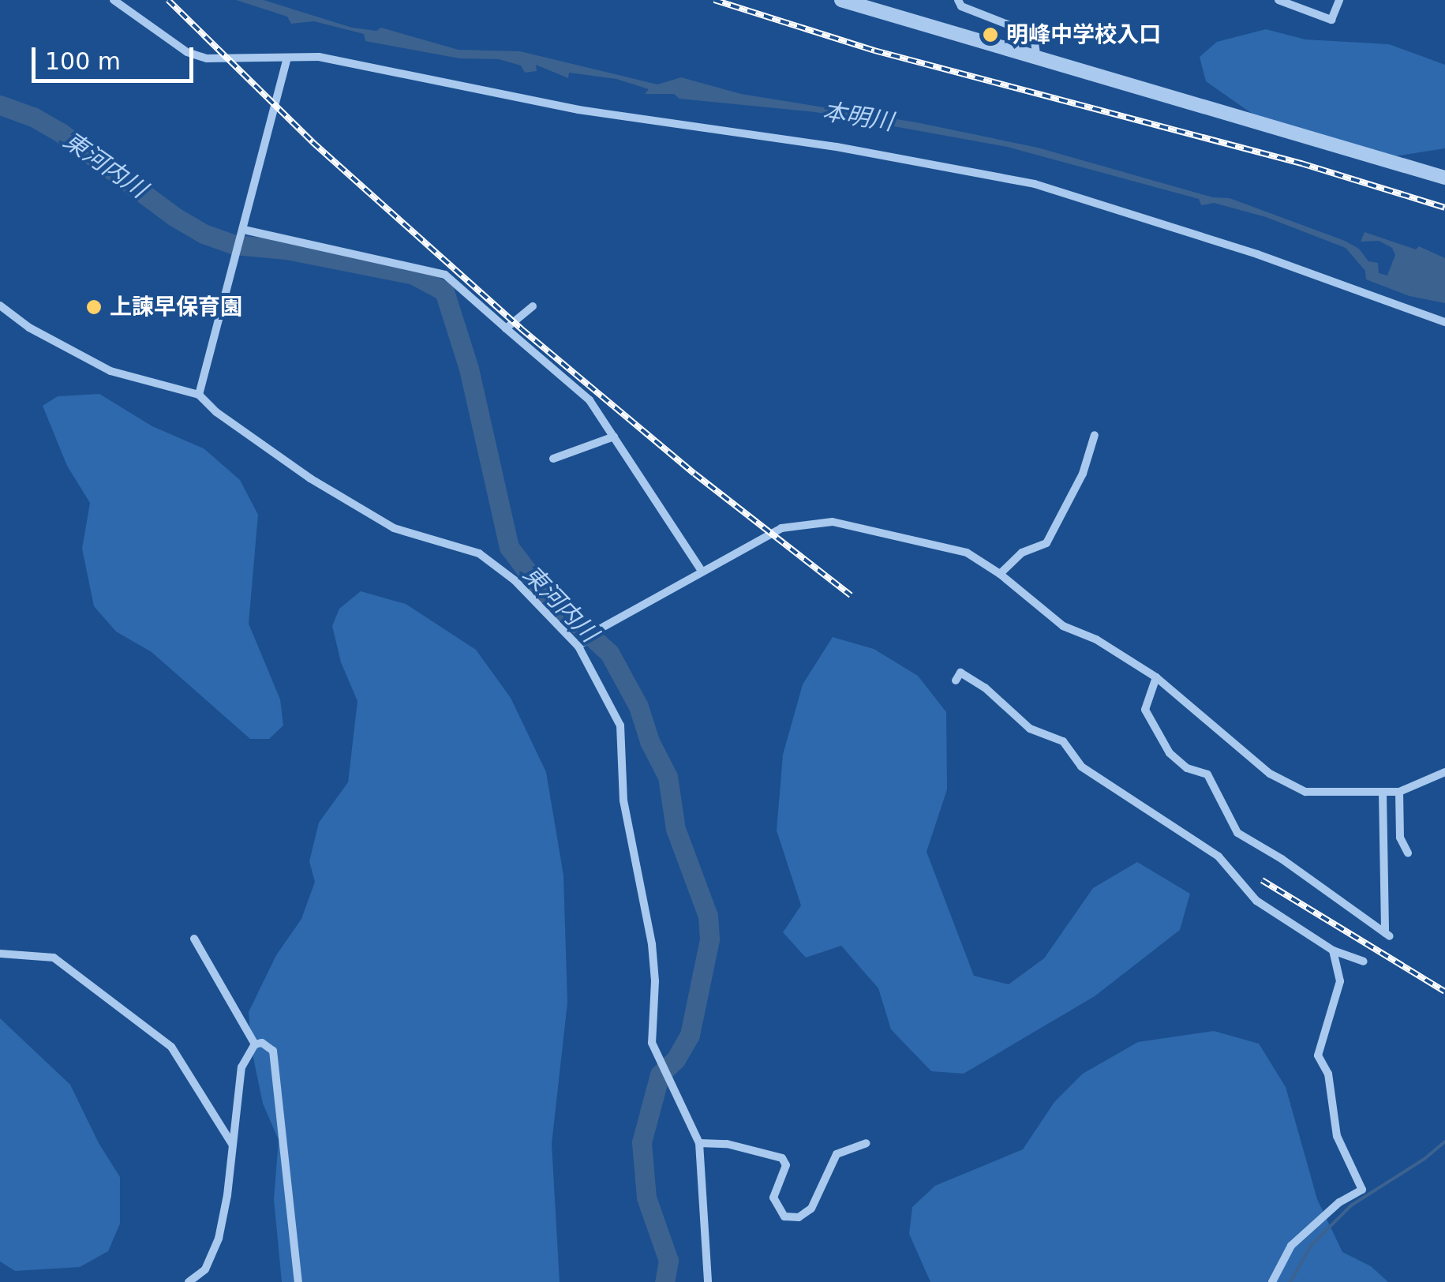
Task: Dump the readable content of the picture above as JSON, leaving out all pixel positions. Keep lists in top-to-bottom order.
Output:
{
  "water": ["本明川", "東河内川"],
  "places": ["明峰中学校入口", "上諫早保育園"],
  "scale_bar": "100 m"
}
